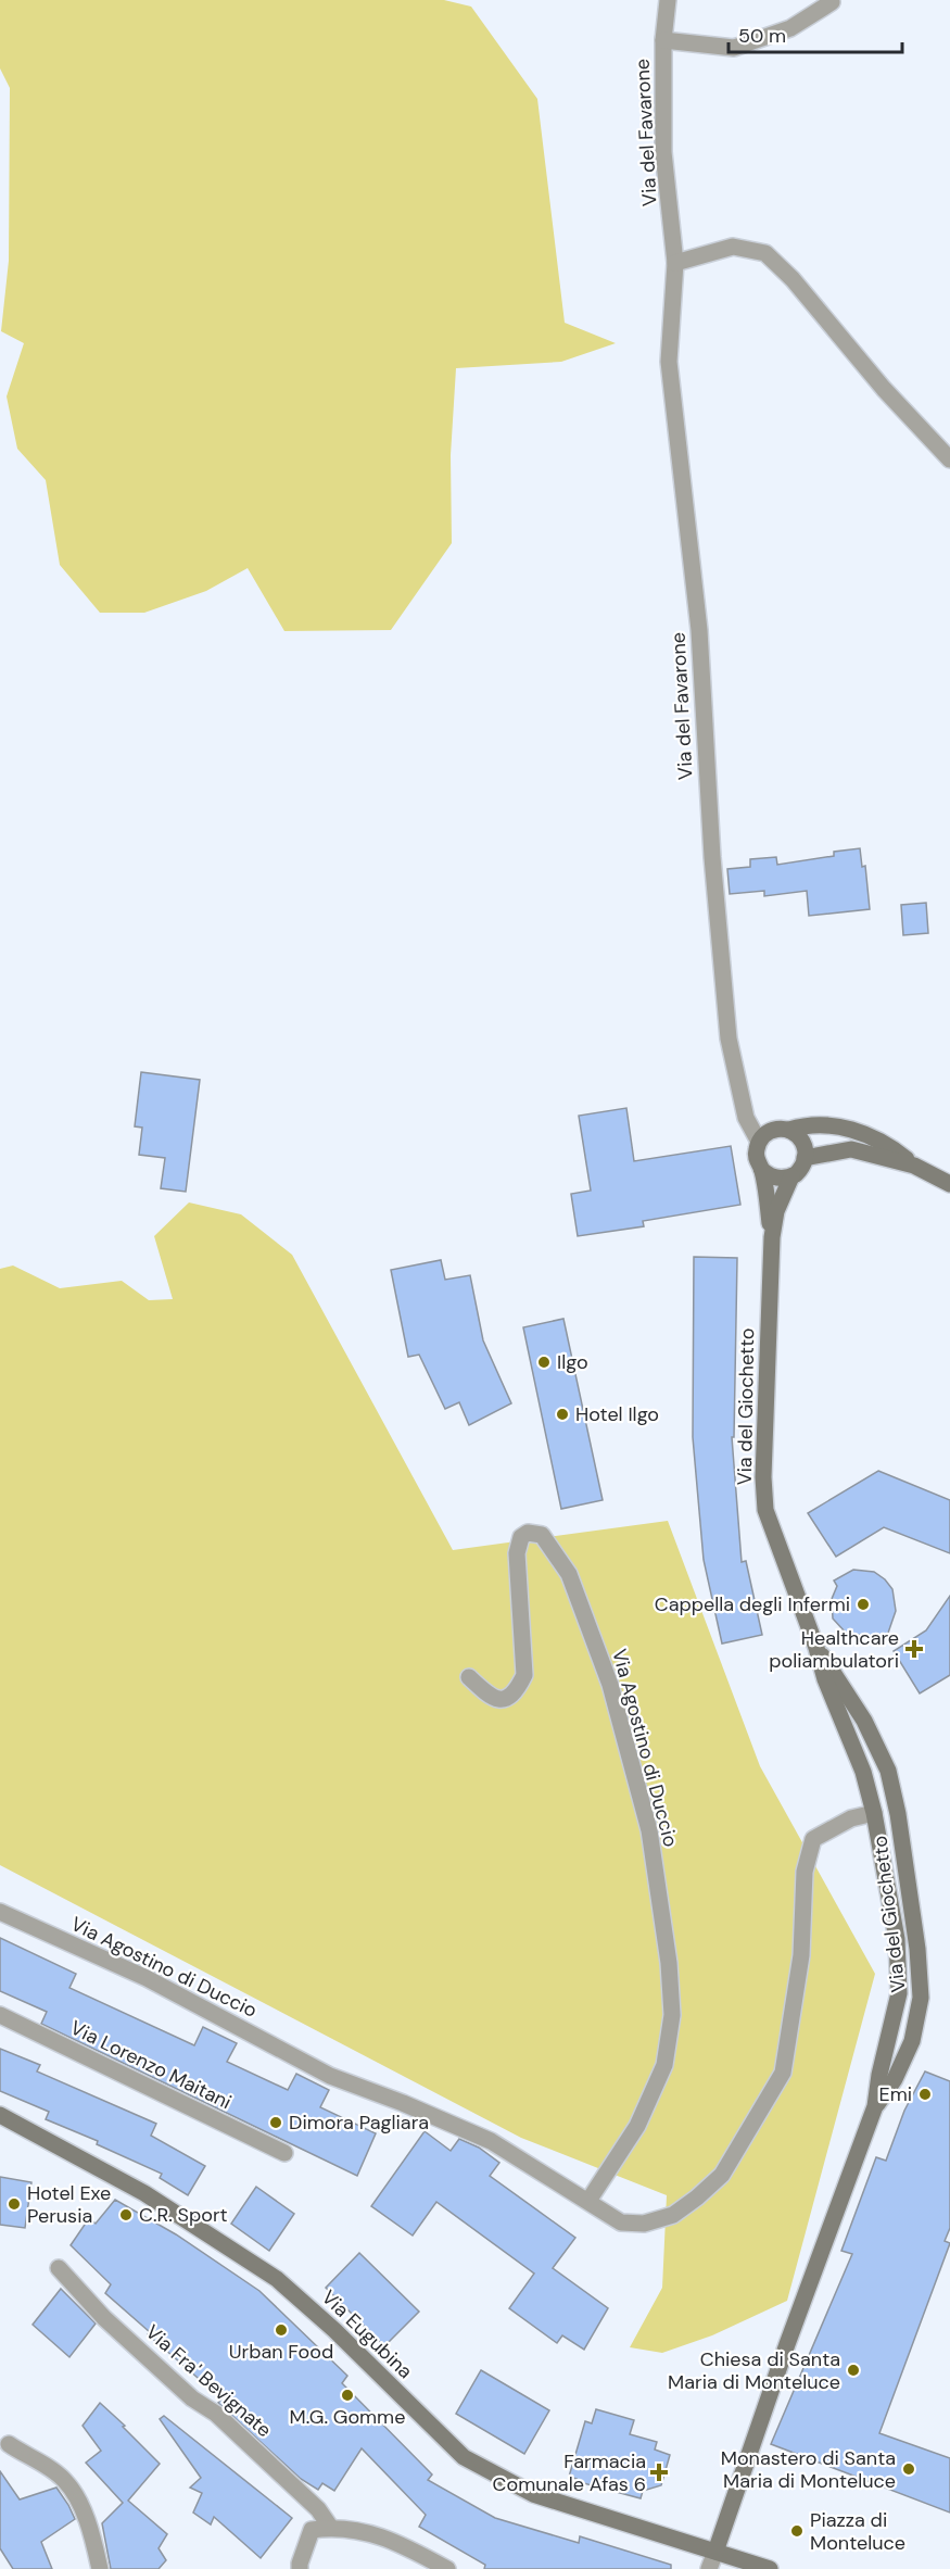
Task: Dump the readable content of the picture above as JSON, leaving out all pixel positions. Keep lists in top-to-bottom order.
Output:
{
  "streets": {
    "street": [
      "Via del Favarone",
      "Via del Giochetto",
      "Via Agostino di Duccio",
      "Via Lorenzo Maitani",
      "Via Eugubina",
      "Via Fra' Bevignate"
    ]
  },
  "crossings": [
    ["Via del Favarone", "Via del Giochetto"],
    ["Via del Giochetto", "Via Agostino di Duccio"],
    ["Via del Giochetto", "Via Eugubina"]
  ],
  "places": {
    "other": [
      "Ilgo",
      "Hotel Ilgo",
      "Cappella degli Infermi",
      "Emi",
      "Dimora Pagliara",
      "Hotel Exe Perusia",
      "C.R. Sport",
      "Urban Food",
      "Chiesa di Santa Maria di Monteluce",
      "M.G. Gomme",
      "Monastero di Santa Maria di Monteluce",
      "Piazza di Monteluce"
    ],
    "health": ["Healthcare poliambulatori", "Farmacia Comunale Afas 6"]
  },
  "scale_bar": "50 m"
}
